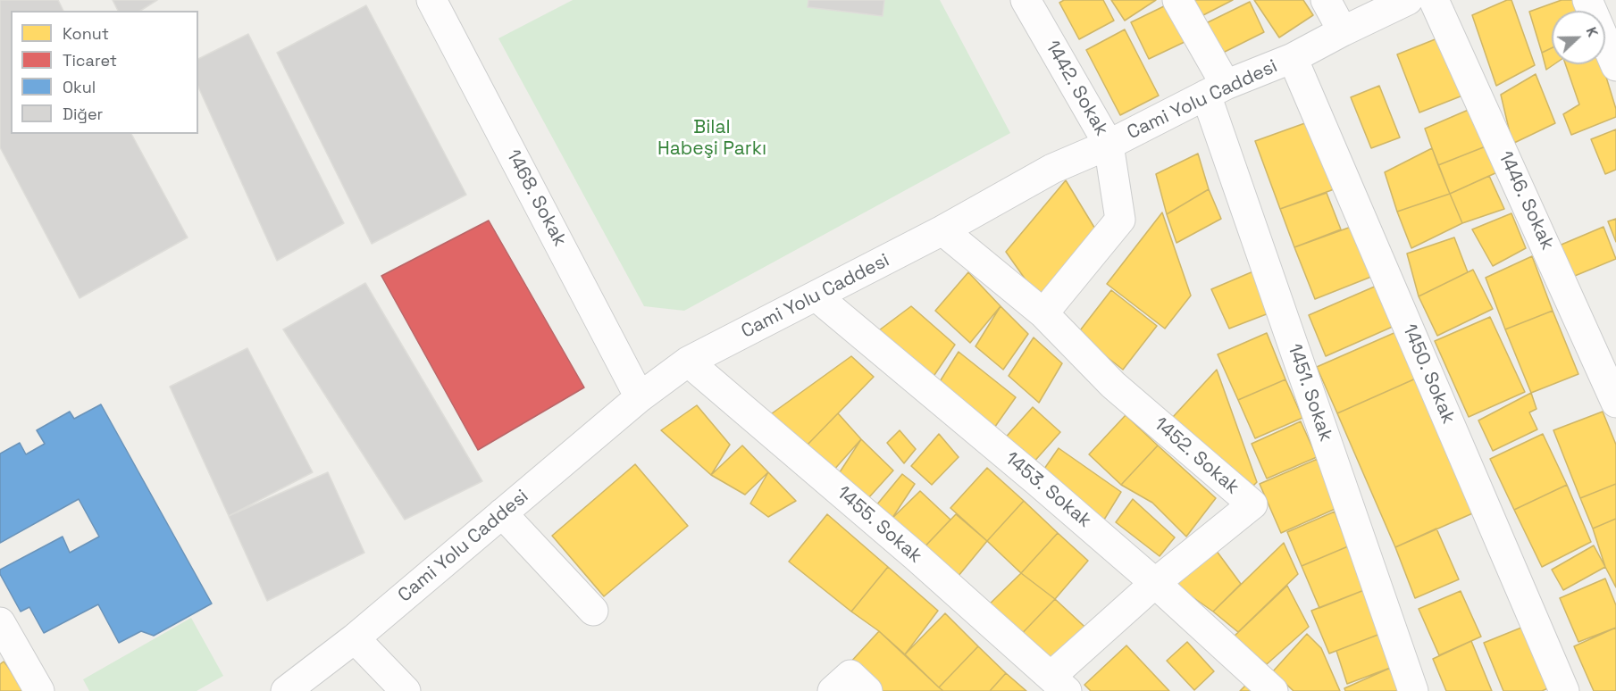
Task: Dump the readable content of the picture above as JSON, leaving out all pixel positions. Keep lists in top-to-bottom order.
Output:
{
  "streets": {
    "street": [
      "1442. Sokak",
      "Cami Yolu Caddesi",
      "1468. Sokak",
      "1446. Sokak",
      "1450. Sokak",
      "1451. Sokak",
      "1452. Sokak",
      "1453. Sokak",
      "1455. Sokak"
    ]
  },
  "crossings": [
    ["1442. Sokak", "Cami Yolu Caddesi"],
    ["1442. Sokak", "1452. Sokak"],
    ["Cami Yolu Caddesi", "1468. Sokak"],
    ["Cami Yolu Caddesi", "1450. Sokak"],
    ["Cami Yolu Caddesi", "1451. Sokak"],
    ["Cami Yolu Caddesi", "1452. Sokak"],
    ["Cami Yolu Caddesi", "1453. Sokak"],
    ["Cami Yolu Caddesi", "1455. Sokak"],
    ["1452. Sokak", "1453. Sokak"],
    ["1452. Sokak", "1455. Sokak"]
  ],
  "parks": ["Bilal Habeşi Parkı"],
  "legend": [
    "Konut",
    "Ticaret",
    "Okul",
    "Diğer"
  ],
  "north": "right"
}
